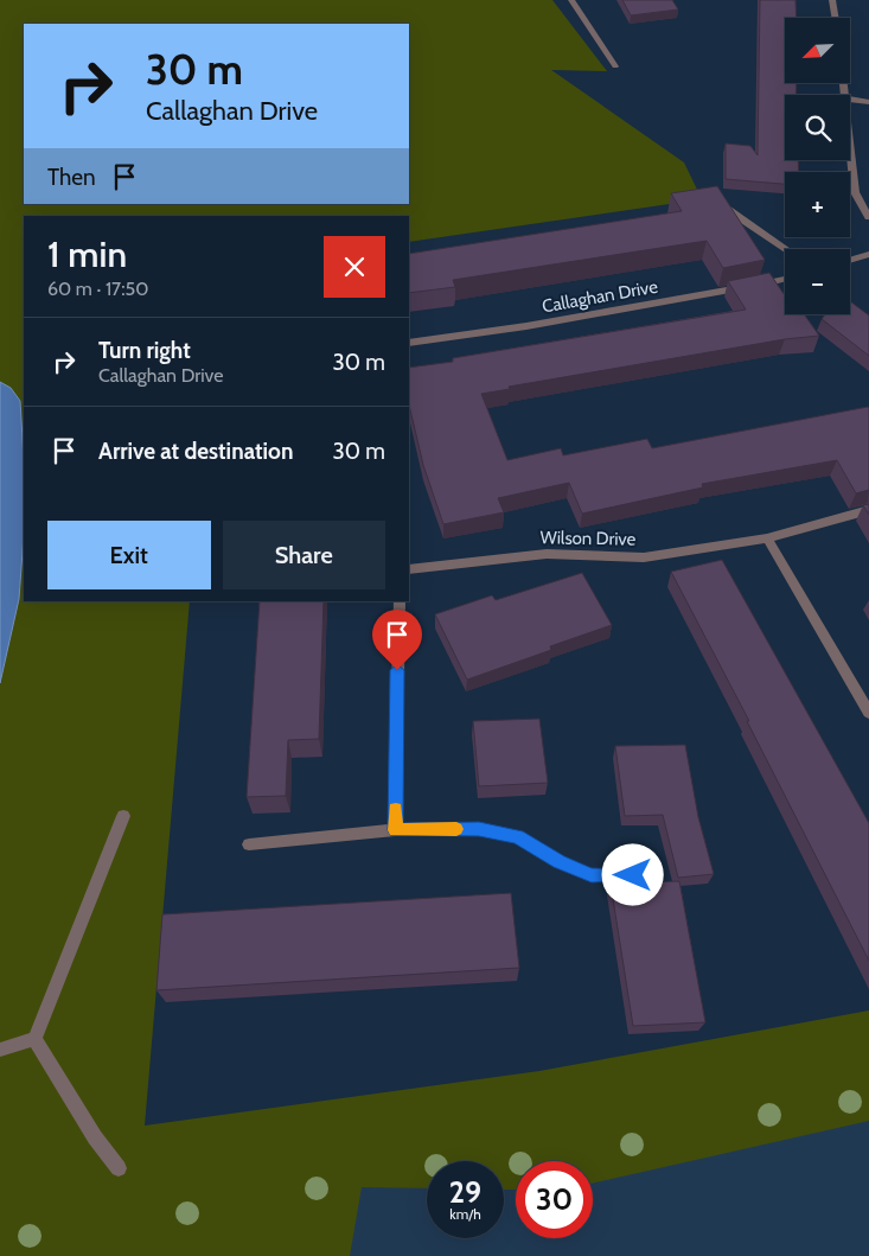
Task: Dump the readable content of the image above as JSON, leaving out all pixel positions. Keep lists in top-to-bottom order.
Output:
{
  "streets": {
    "street": ["Callaghan Drive", "Wilson Drive"]
  },
  "north": "bottom left",
  "page": {
    "map_buttons": ["+", "−"],
    "turn": ["30 m", "Callaghan Drive"],
    "then": "Then",
    "heading": ["1 min", "60 m · 17:50"],
    "list": [
      {
        "name": "Turn right",
        "note": "Callaghan Drive",
        "value": "30 m"
      },
      {
        "name": "Arrive at destination",
        "value": "30 m"
      }
    ],
    "buttons": ["Exit", "Share"],
    "speed": "29 km/h",
    "limit": "30"
  }
}
